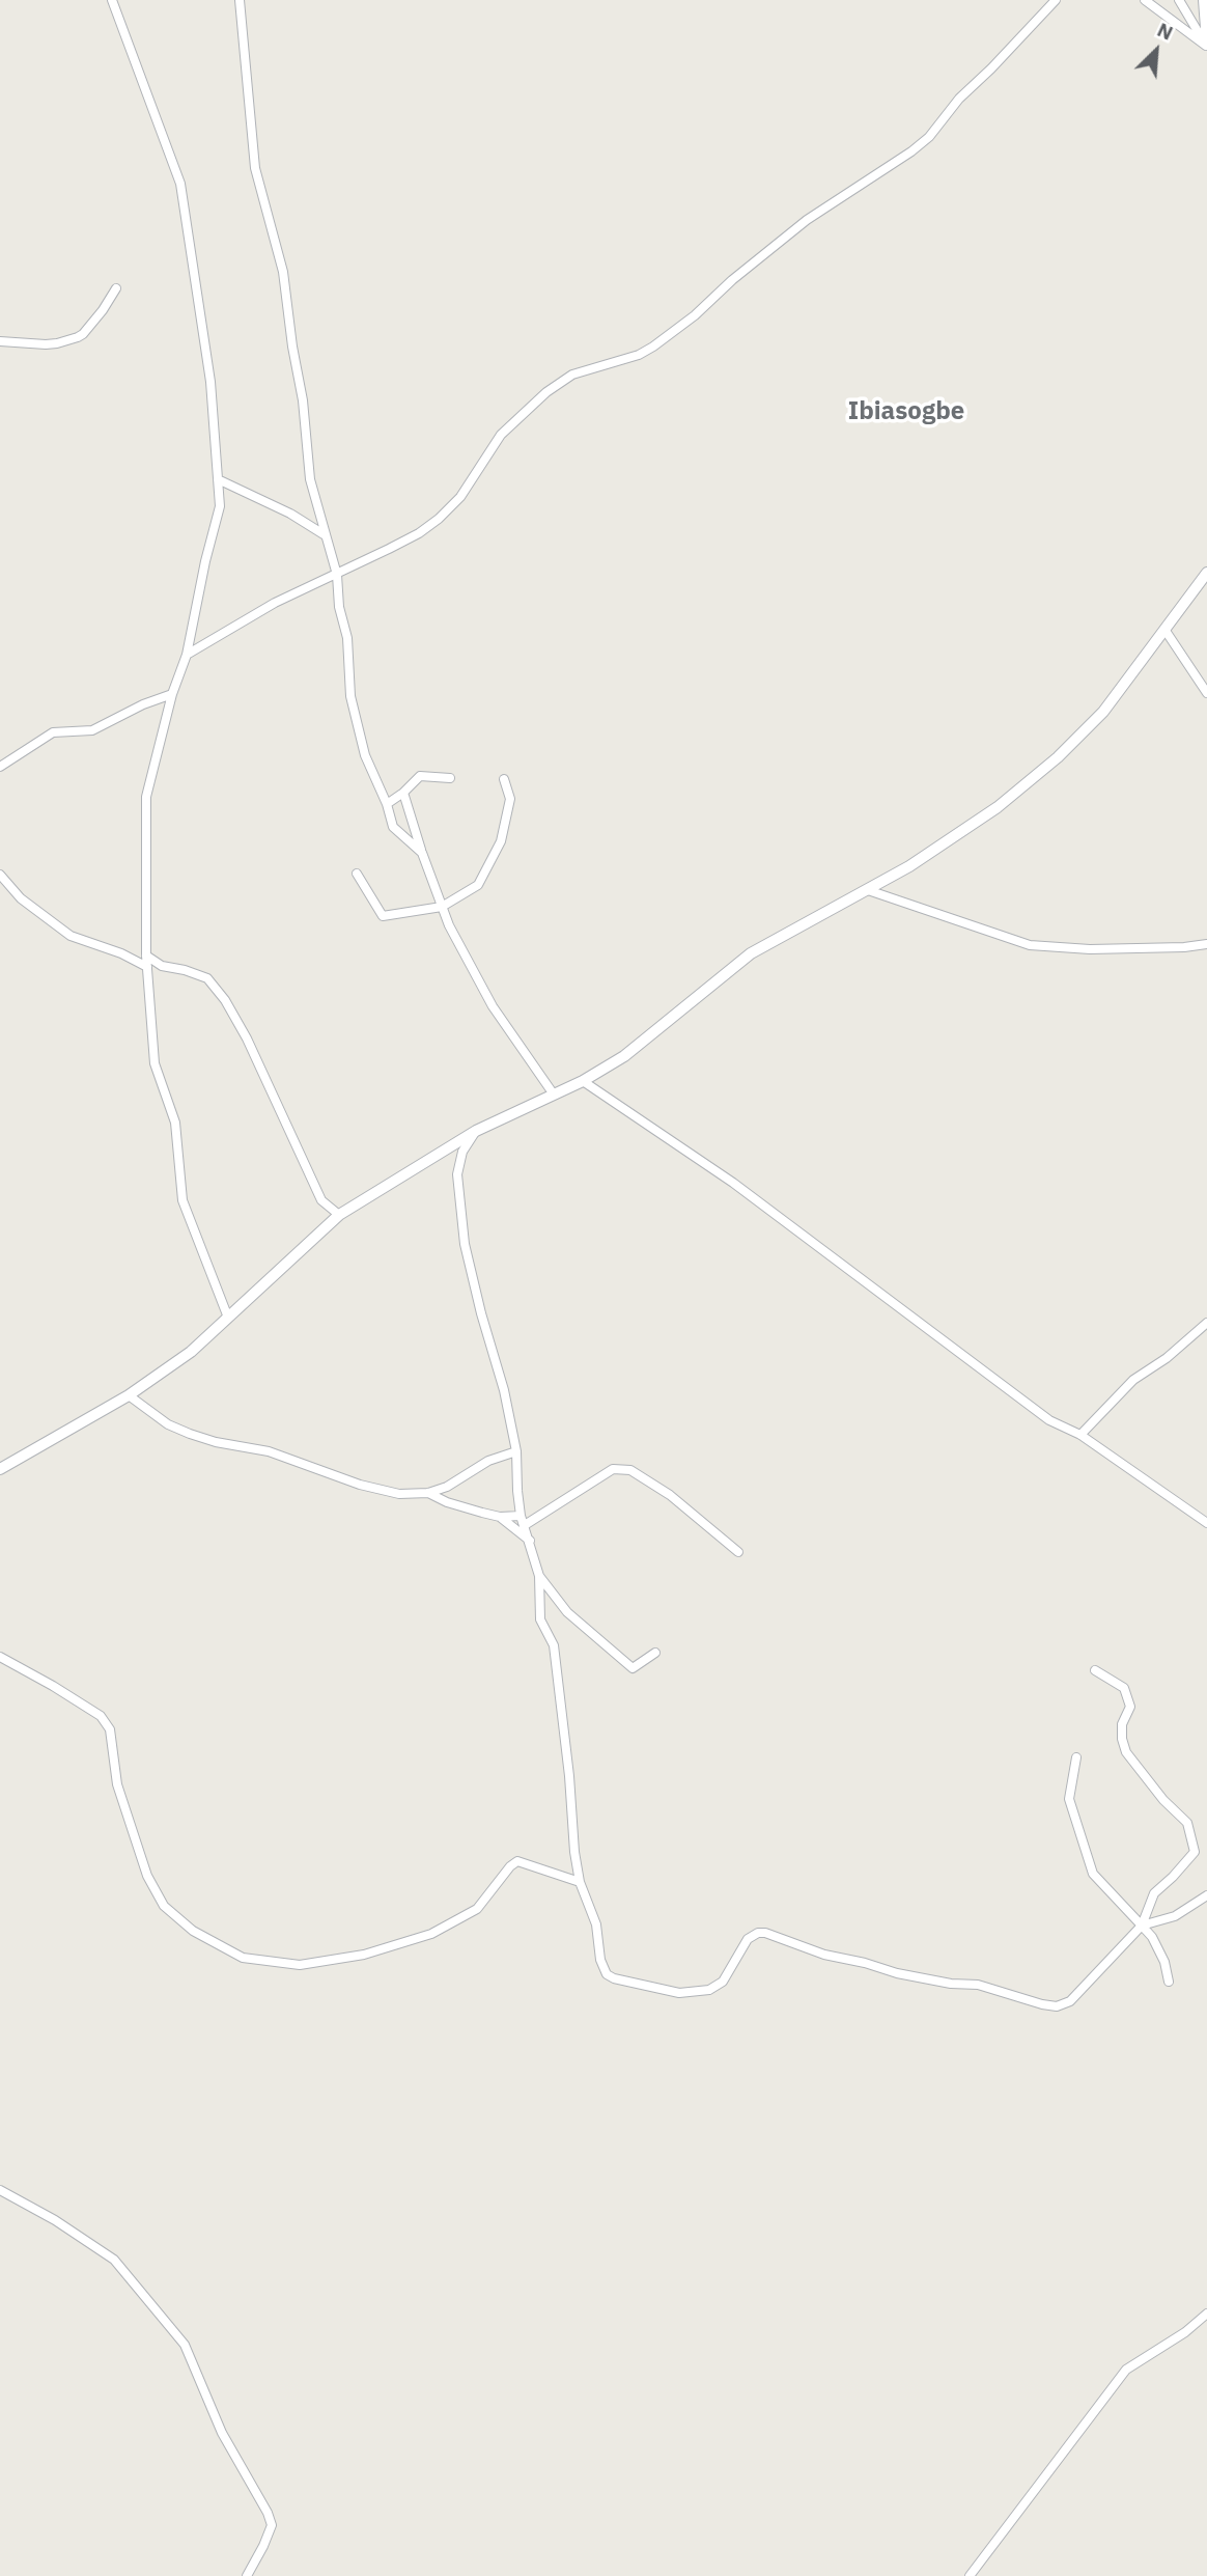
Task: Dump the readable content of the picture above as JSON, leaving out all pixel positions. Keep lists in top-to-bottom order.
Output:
{
  "districts": ["Ibiasogbe"],
  "north": "top right"
}
